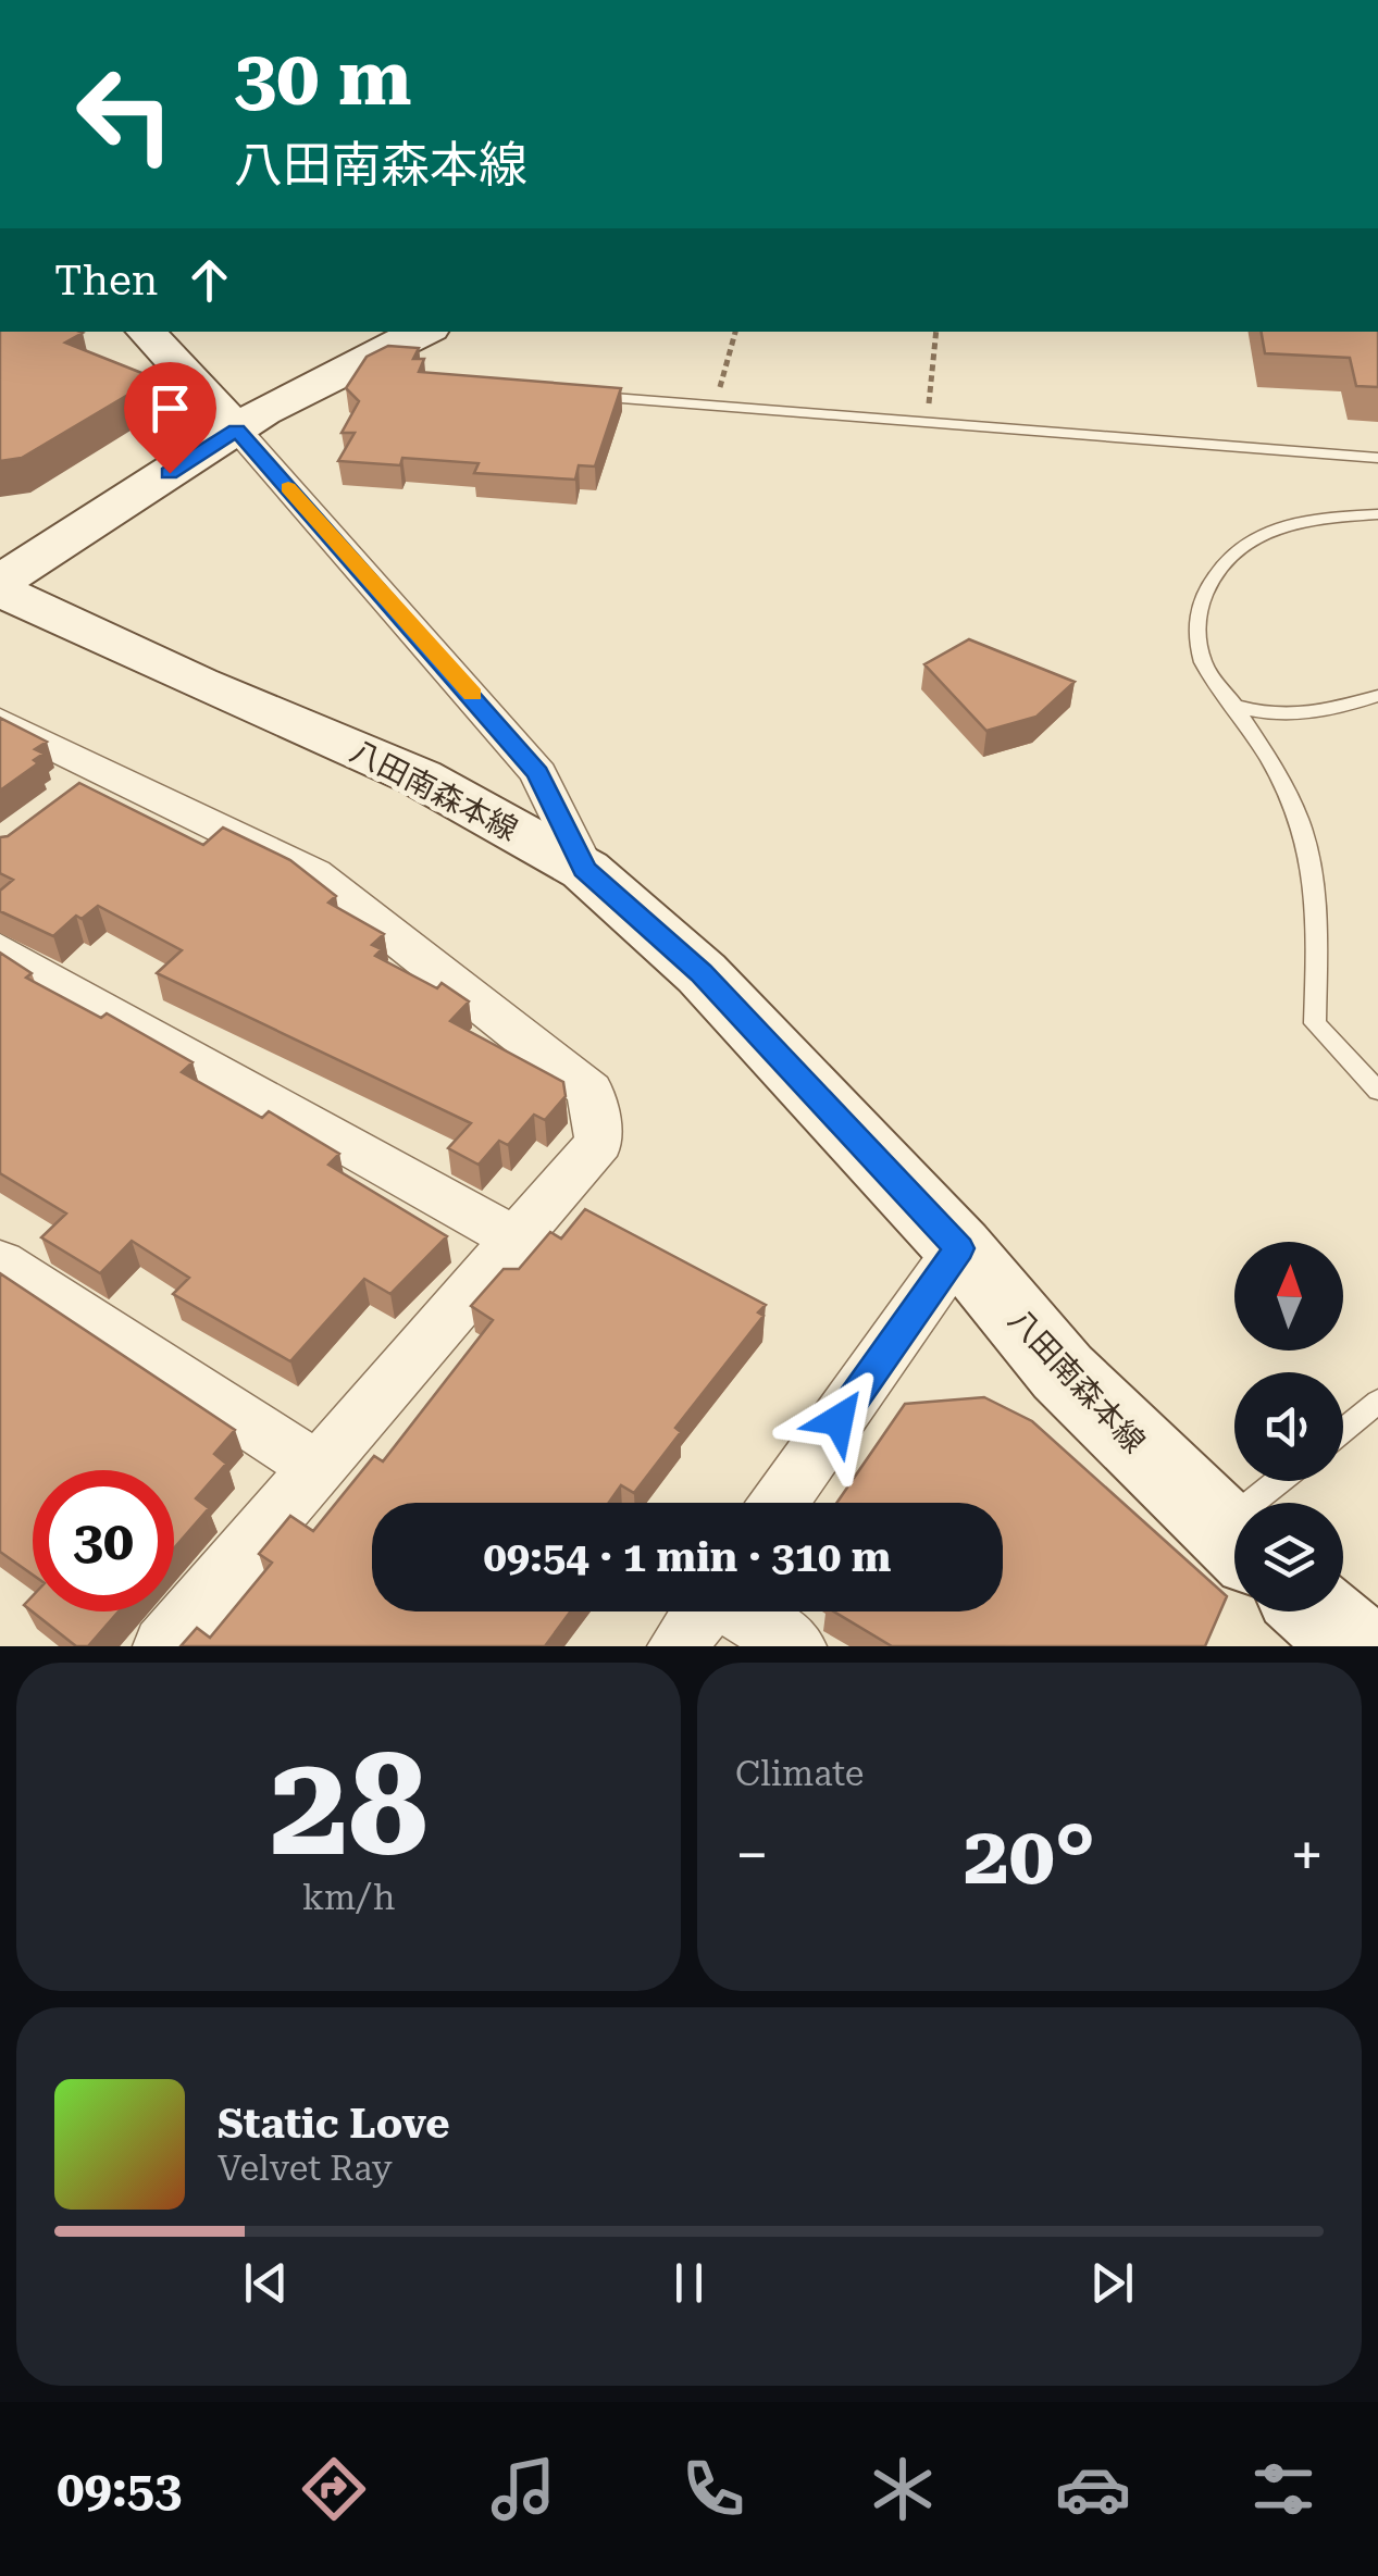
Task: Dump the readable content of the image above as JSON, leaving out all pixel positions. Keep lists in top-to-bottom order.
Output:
{
  "streets": {
    "main road": ["八田南森本線"]
  },
  "north": "top",
  "page": {
    "turn": ["30 m", "八田南森本線"],
    "then": "Then",
    "limit": "30",
    "trip": "09:54 · 1 min · 310 m",
    "tile": [
      ["28", "km/h"],
      "Climate"
    ],
    "heat": ["−", "20°", "+"],
    "song": ["Static Love", "Velvet Ray"],
    "tabs": "09:53"
  }
}
